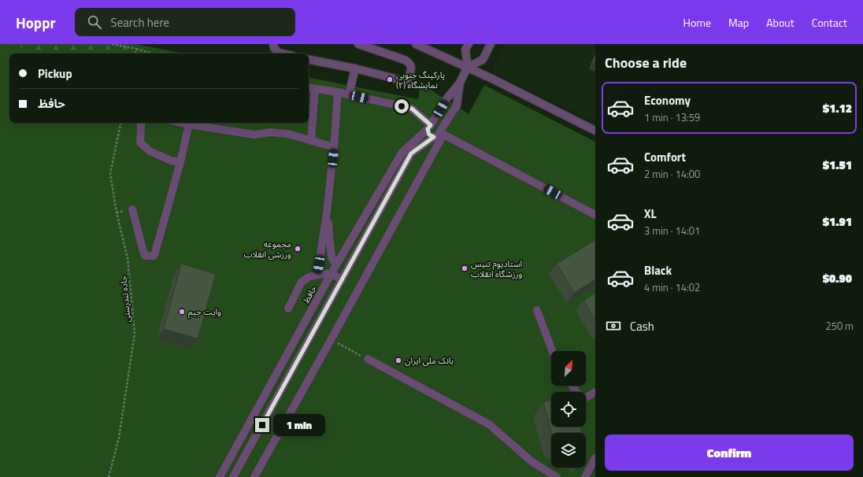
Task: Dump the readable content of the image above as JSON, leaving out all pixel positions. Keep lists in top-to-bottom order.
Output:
{
  "streets": {
    "street": ["حافظ"],
    "path": ["جاده تندرستی"]
  },
  "places": [
    "پارکینگ جنوبی نمایشگاه (۲)",
    "مجموعه ورزشی انقلاب",
    "استادیوم تنیس ورزشگاه انقلاب",
    "وایت جیم",
    "بانک ملی ایران"
  ],
  "north": "top right",
  "page": {
    "header": "Hoppr",
    "search": "Search here",
    "nav": [
      "Home",
      "Map",
      "About",
      "Contact"
    ],
    "heading": "Choose a ride",
    "banner": ["Pickup", "حافظ"],
    "list": [
      {
        "name": "Economy",
        "note": "1 min · 13:59",
        "value": "$1.12"
      },
      {
        "name": "Comfort",
        "note": "2 min · 14:00",
        "value": "$1.51"
      },
      {
        "name": "XL",
        "note": "3 min · 14:01",
        "value": "$1.91"
      },
      {
        "name": "Black",
        "note": "4 min · 14:02",
        "value": "$0.90"
      }
    ],
    "pay": ["Cash", "250 m"],
    "bubble": "1 min",
    "buttons": "Confirm"
  }
}
